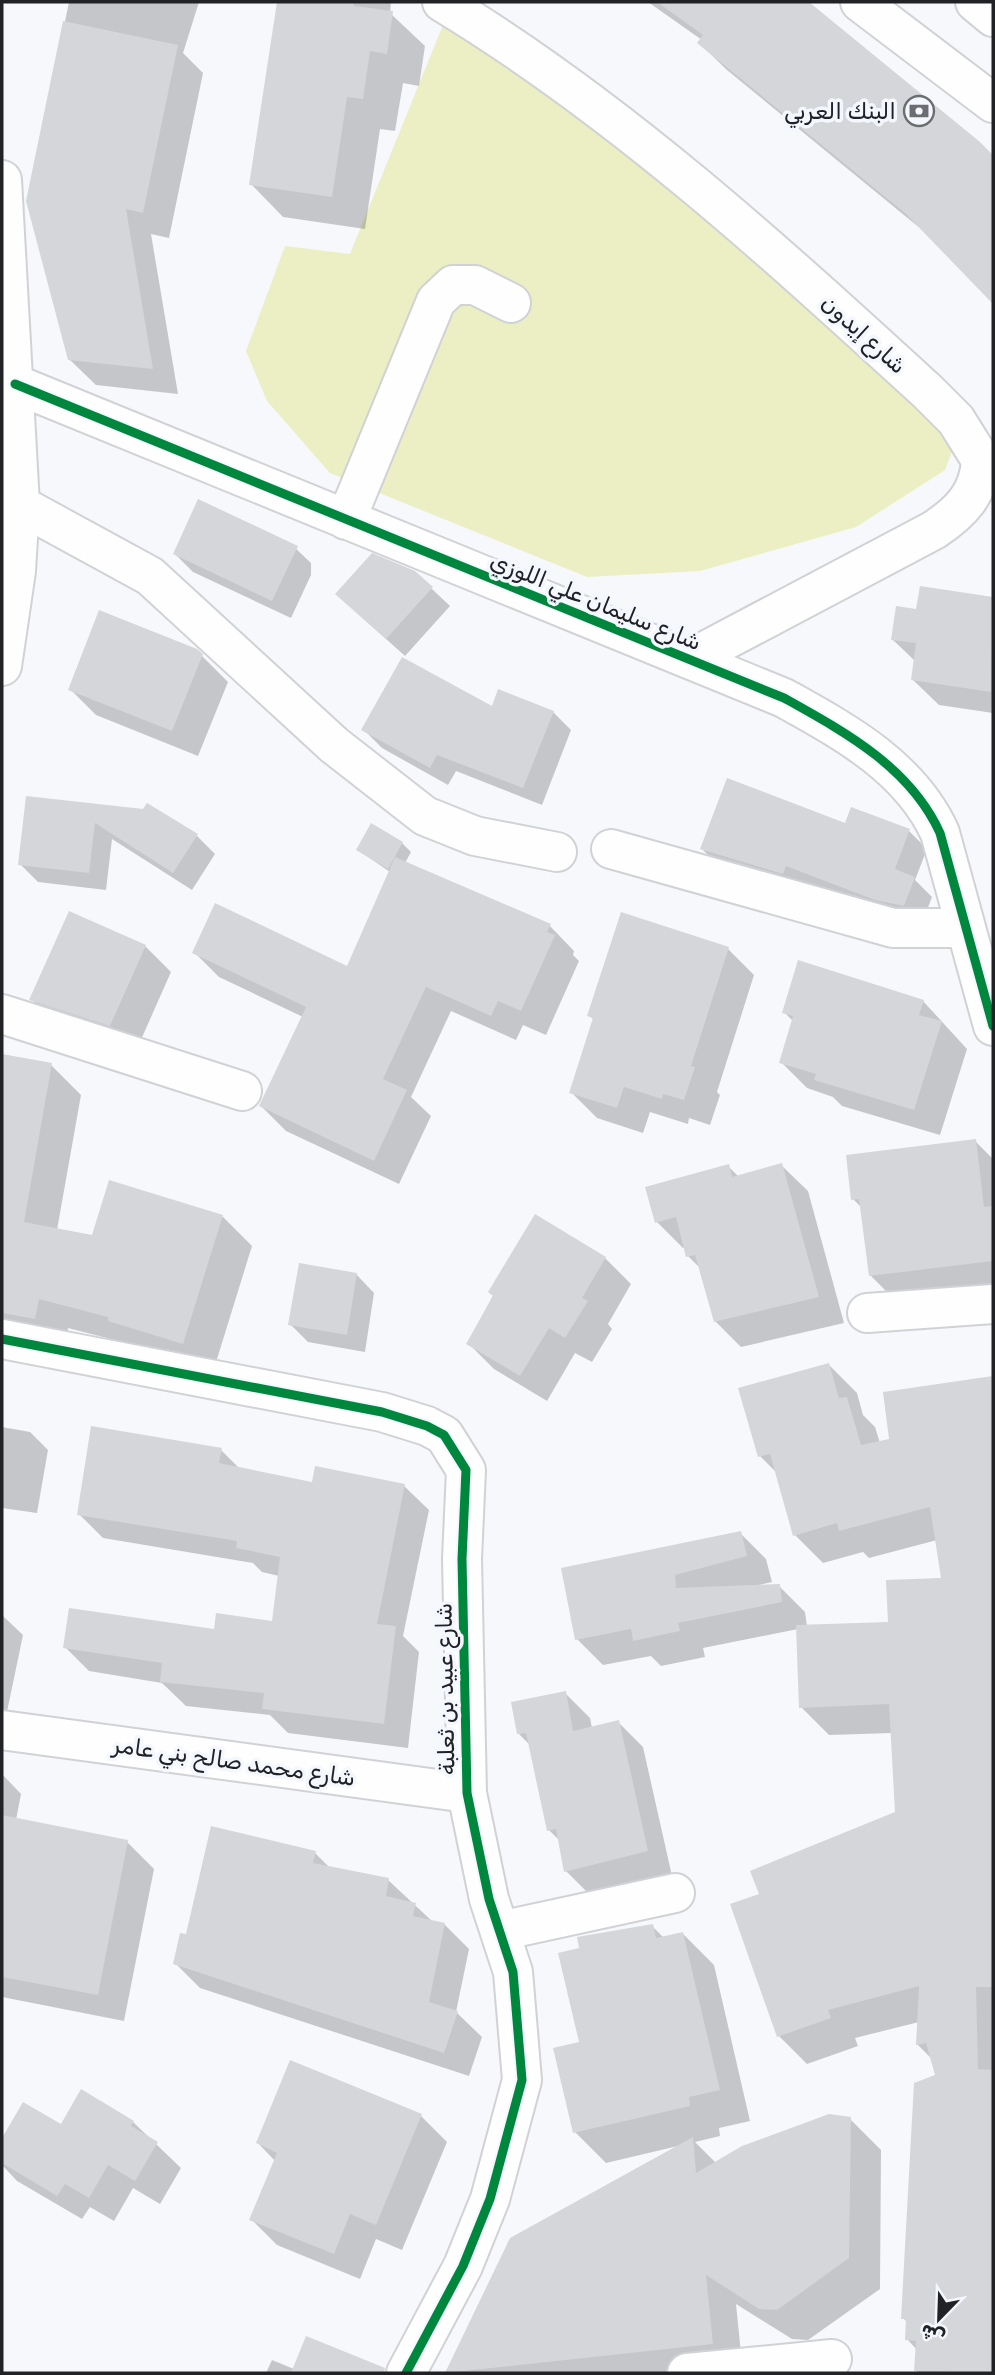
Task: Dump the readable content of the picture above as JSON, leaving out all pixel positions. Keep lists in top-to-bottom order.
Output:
{
  "streets": {
    "street": [
      "شارع إيدون",
      "شارع سليمان علي اللوزي",
      "شارع عبيد بن ثعلبة",
      "شارع محمد صالح بني عامر"
    ]
  },
  "crossings": [
    ["شارع إيدون", "شارع سليمان علي اللوزي"],
    ["شارع عبيد بن ثعلبة", "شارع محمد صالح بني عامر"]
  ],
  "places": {
    "bank": ["البنك العربي"]
  },
  "north": "bottom left"
}
